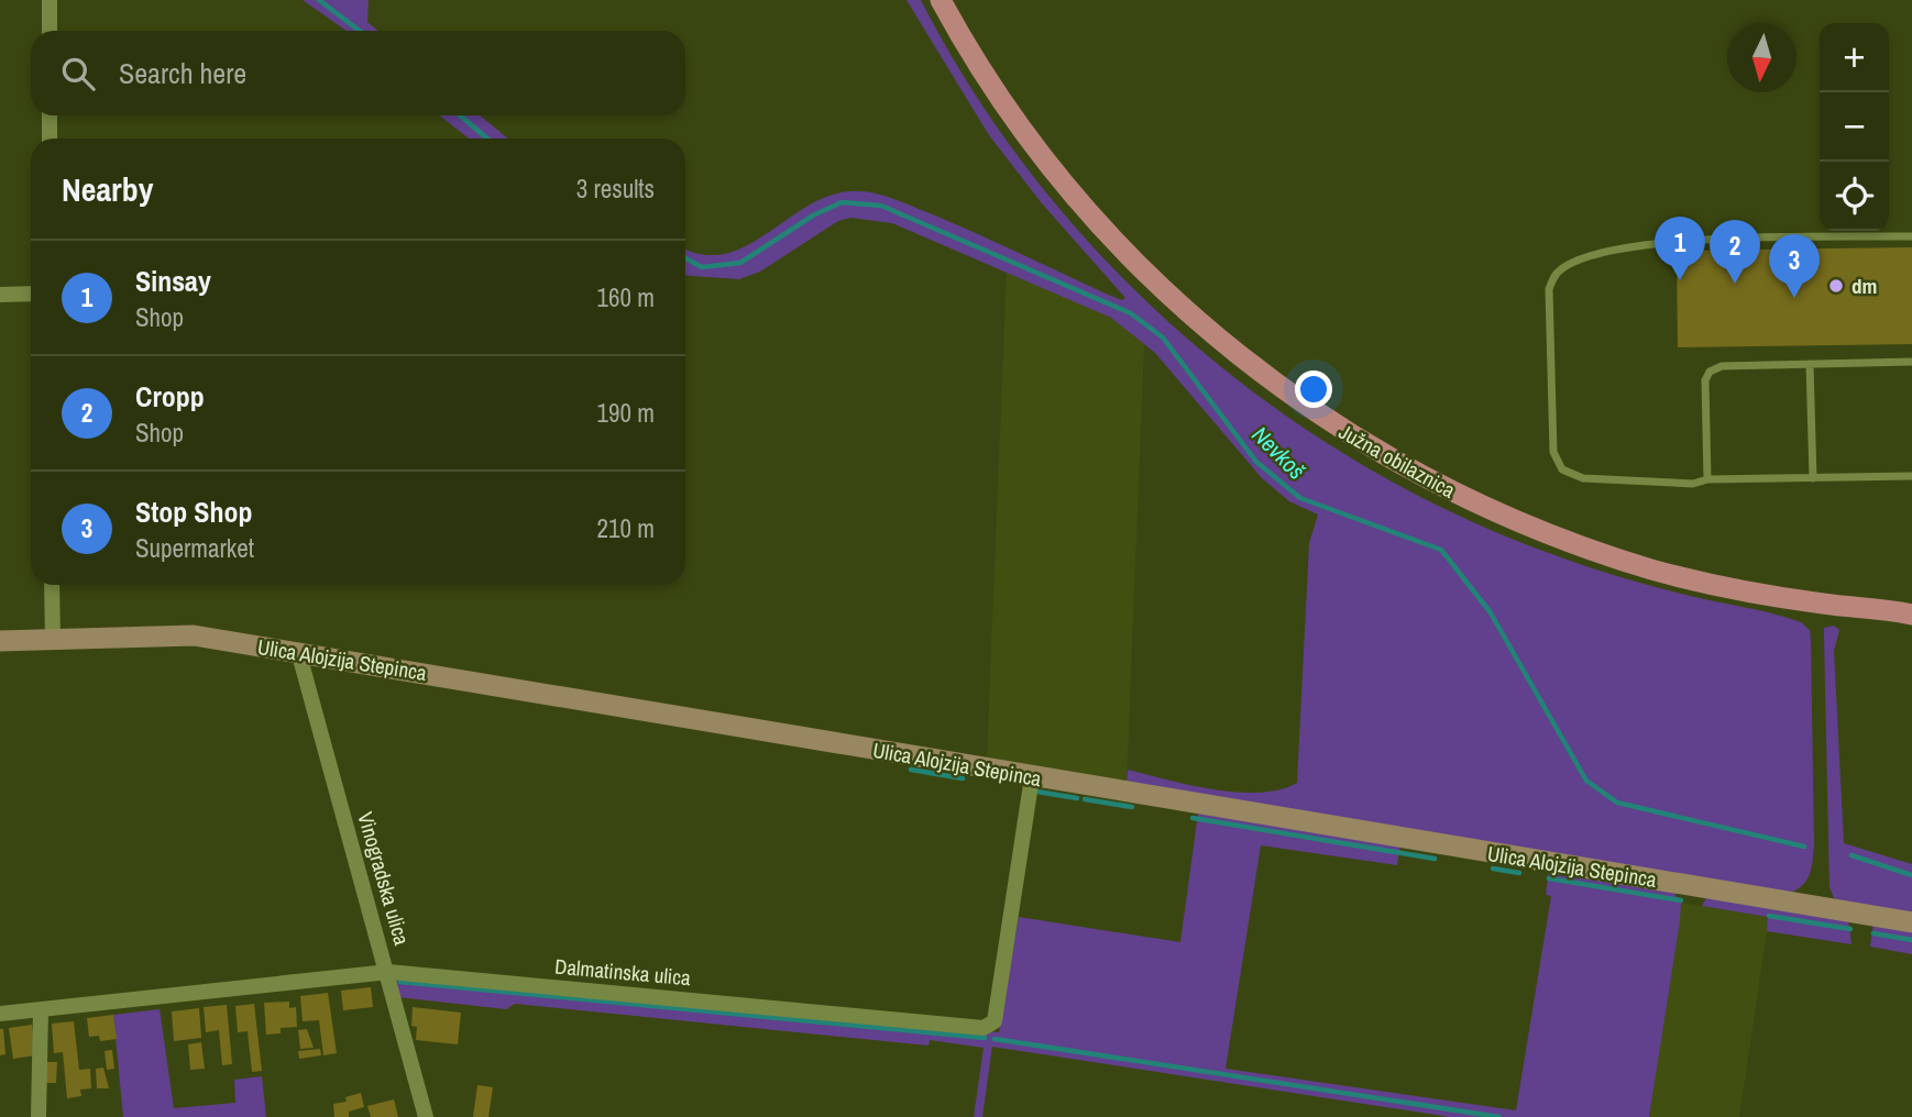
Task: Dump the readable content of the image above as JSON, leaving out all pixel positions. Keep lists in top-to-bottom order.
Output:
{
  "streets": {
    "main road": ["Južna obilaznica", "Ulica Alojzija Stepinca"],
    "street": ["Vinogradska ulica", "Dalmatinska ulica"]
  },
  "crossings": [
    ["Ulica Alojzija Stepinca", "Vinogradska ulica"],
    ["Ulica Alojzija Stepinca", "Dalmatinska ulica"],
    ["Vinogradska ulica", "Dalmatinska ulica"]
  ],
  "water": ["Nevkoš"],
  "places": ["dm"],
  "north": "bottom",
  "page": {
    "map_buttons": ["+", "−"],
    "search": "Search here",
    "heading": ["Nearby", "3 results"],
    "pins": ["1", "2", "3"],
    "list": [
      {
        "mark": "1",
        "name": "Sinsay",
        "note": "Shop",
        "value": "160 m"
      },
      {
        "mark": "2",
        "name": "Cropp",
        "note": "Shop",
        "value": "190 m"
      },
      {
        "mark": "3",
        "name": "Stop Shop",
        "note": "Supermarket",
        "value": "210 m"
      }
    ]
  }
}
